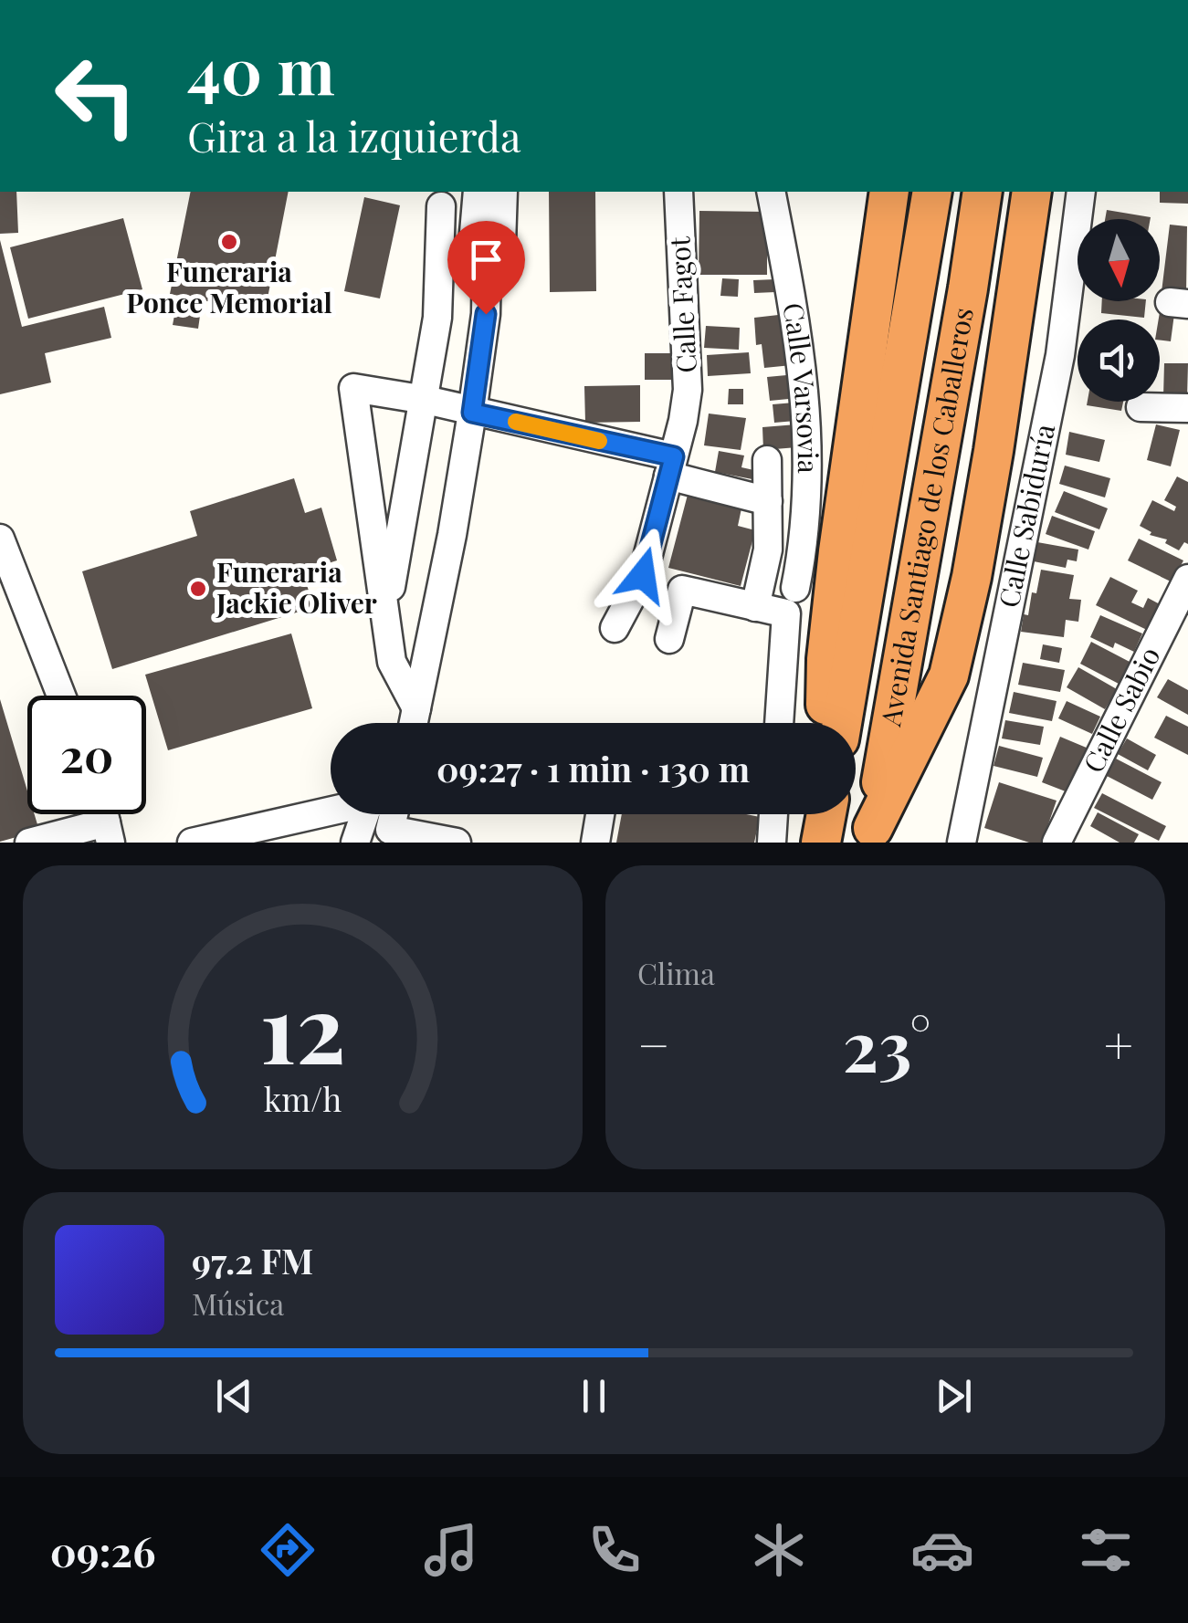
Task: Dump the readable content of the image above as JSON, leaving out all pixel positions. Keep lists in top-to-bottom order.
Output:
{
  "streets": {
    "highway": ["Avenida Santiago de los Caballeros"],
    "street": [
      "Calle Fagot",
      "Calle Varsovia",
      "Calle Sabiduría",
      "Calle Sabio"
    ]
  },
  "places": ["Funeraria Ponce Memorial", "Funeraria Jackie Oliver"],
  "north": "bottom",
  "page": {
    "turn": ["40 m", "Gira a la izquierda"],
    "limit": "20",
    "trip": "09:27 · 1 min · 130 m",
    "tile": "Clima",
    "heat": ["−", "23°", "+"],
    "song": ["97.2 FM", "Música"],
    "tabs": "09:26",
    "gauge": ["12", "km/h"]
  }
}
